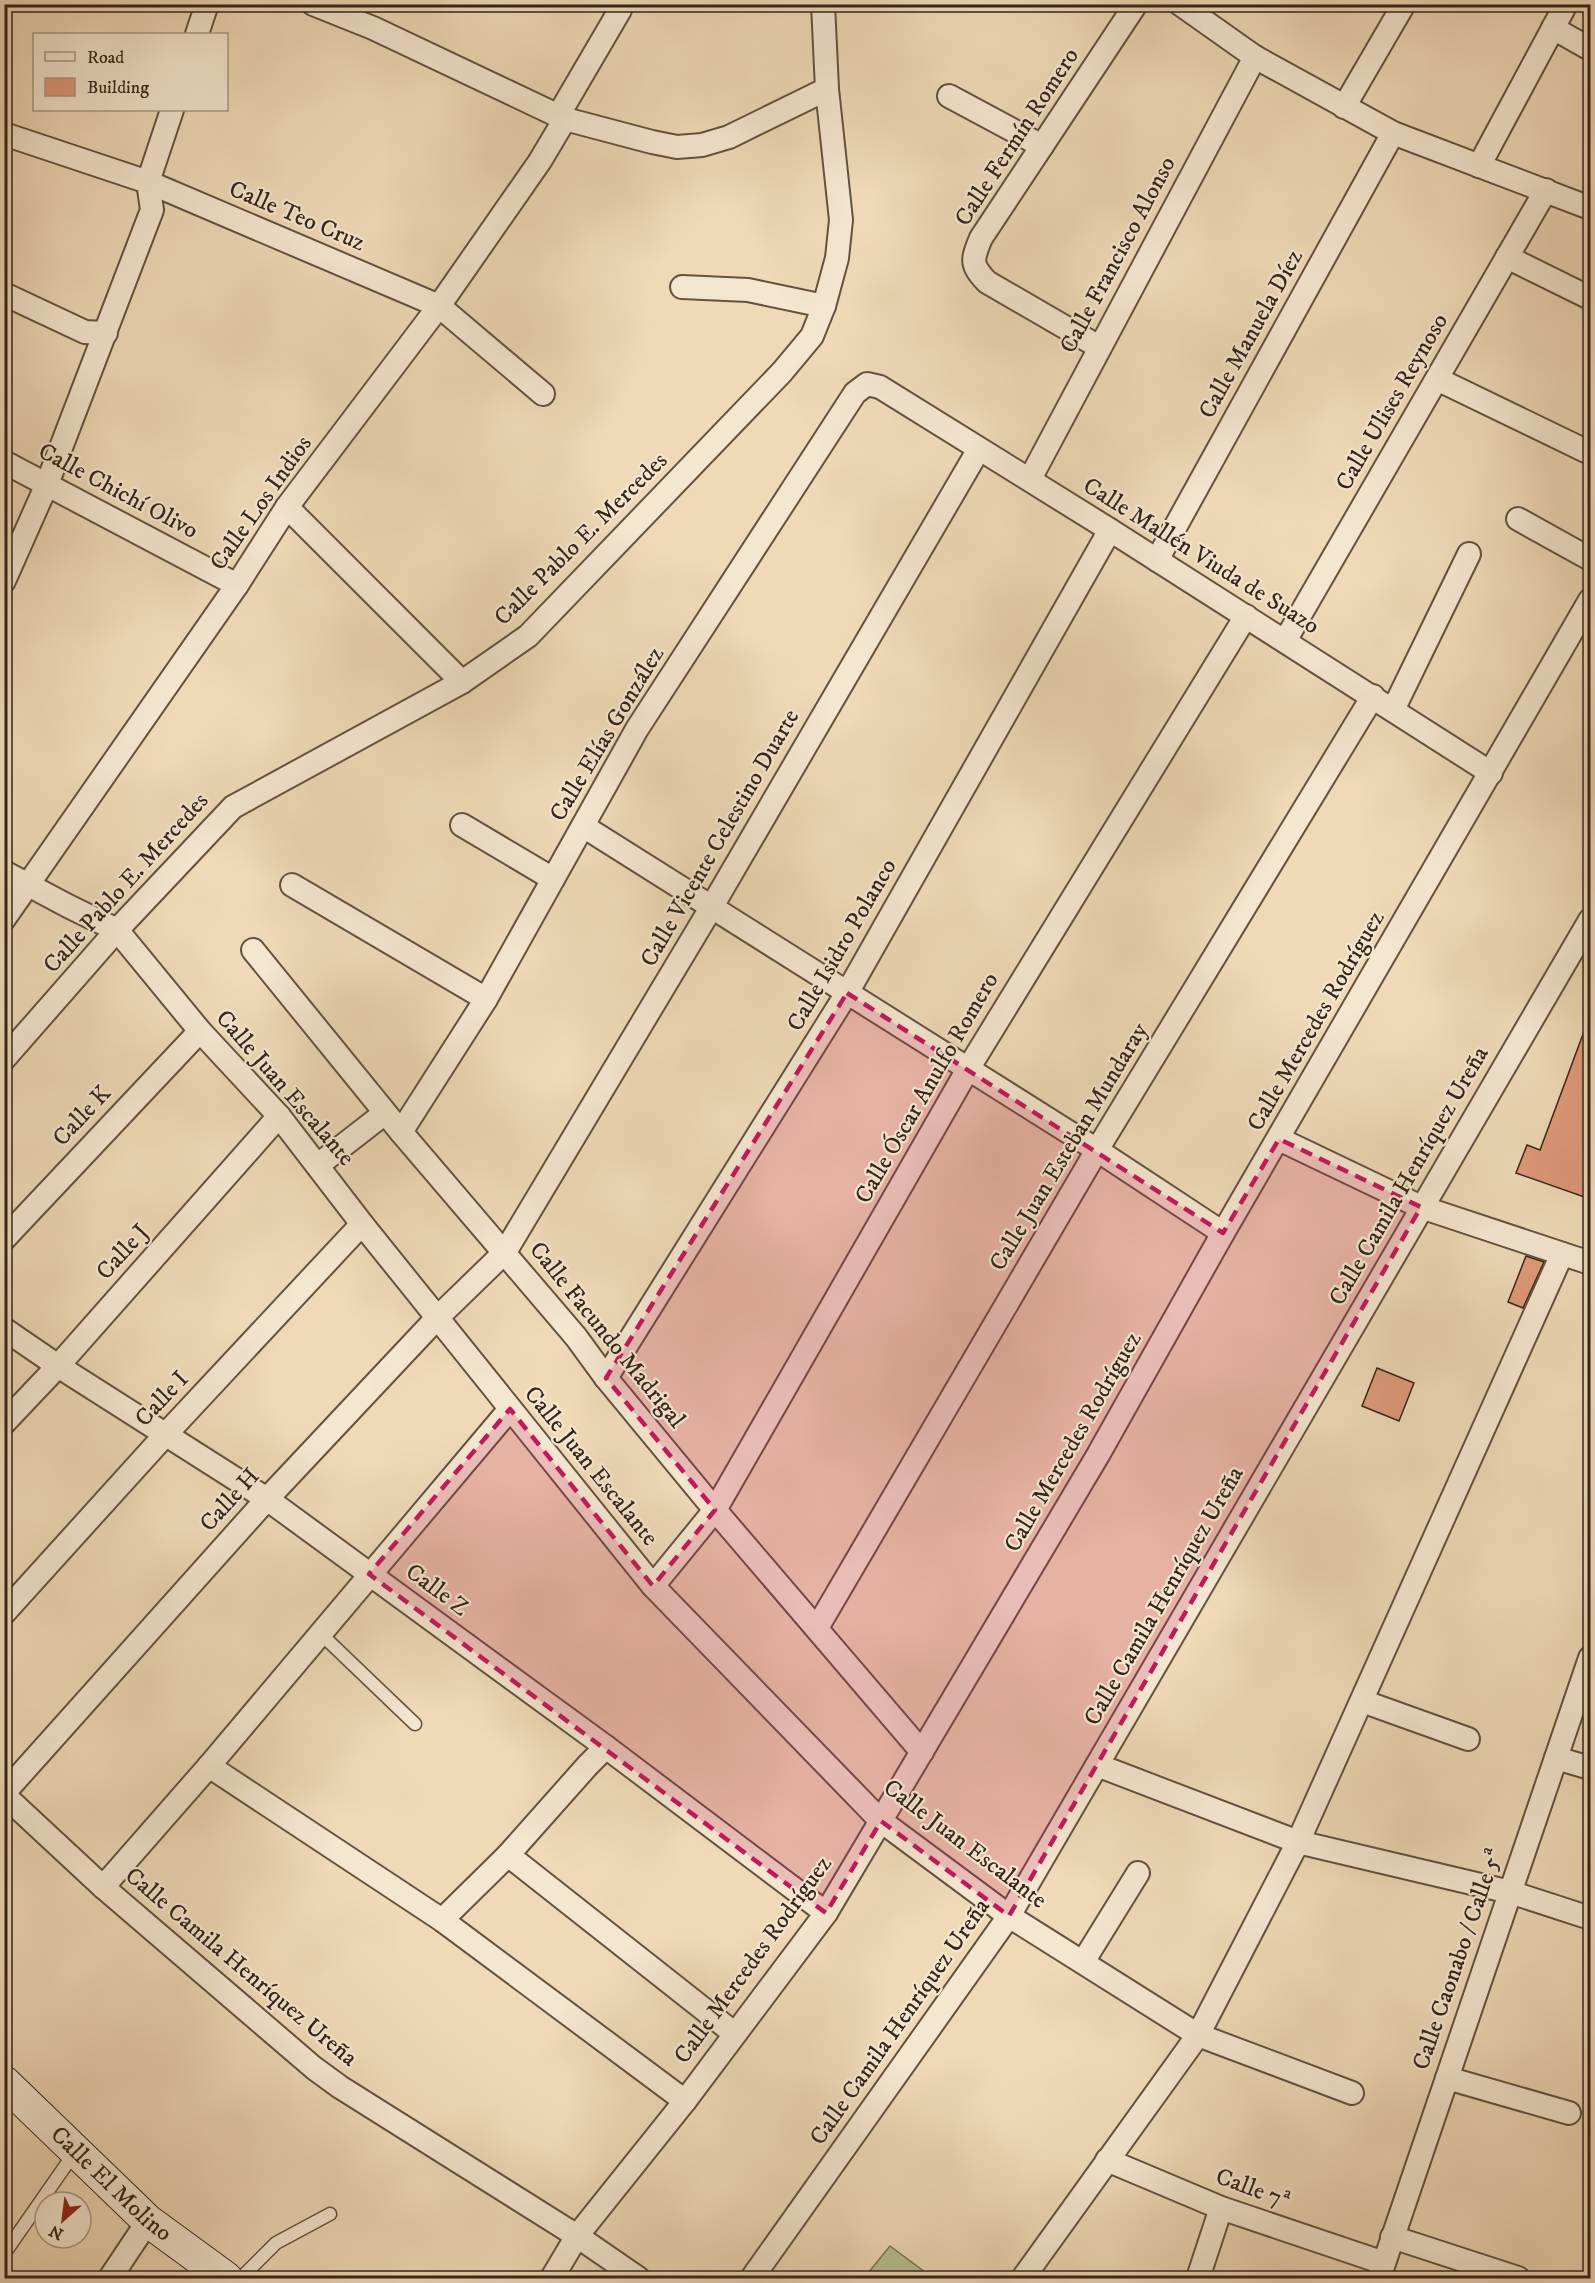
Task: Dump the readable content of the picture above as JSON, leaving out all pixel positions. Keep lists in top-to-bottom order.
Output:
{
  "streets": {
    "street": [
      "Calle Fermín Romero",
      "Calle Teo Cruz",
      "Calle Francisco Alonso",
      "Calle Manuela Díez",
      "Calle Ulises Reynoso",
      "Calle Chichí Olivo",
      "Calle Los Indios",
      "Calle Pablo E. Mercedes",
      "Calle Mallén Viuda de Suazo",
      "Calle Elías González",
      "Calle Vicente Celestino Duarte",
      "Calle Isidro Polanco",
      "Calle Mercedes Rodríguez",
      "Calle Juan Escalante",
      "Calle Óscar Anulfo Romero",
      "Calle K",
      "Calle Juan Esteban Mundaray",
      "Calle Camila Henríquez Ureña",
      "Calle J",
      "Calle Facundo Madrigal",
      "Calle I",
      "Calle H",
      "Calle Z",
      "Calle Caonabo / Calle 5ª",
      "Calle El Molino",
      "Calle 7ª"
    ]
  },
  "crossings": [
    ["Calle Fermín Romero", "Calle Francisco Alonso"],
    ["Calle Teo Cruz", "Calle Los Indios"],
    ["Calle Francisco Alonso", "Calle Mallén Viuda de Suazo"],
    ["Calle Manuela Díez", "Calle Mallén Viuda de Suazo"],
    ["Calle Ulises Reynoso", "Calle Mallén Viuda de Suazo"],
    ["Calle Chichí Olivo", "Calle Los Indios"],
    ["Calle Los Indios", "Calle Juan Escalante"],
    ["Calle Pablo E. Mercedes", "Calle Juan Escalante"],
    ["Calle Mallén Viuda de Suazo", "Calle Elías González"],
    ["Calle Mallén Viuda de Suazo", "Calle Vicente Celestino Duarte"],
    ["Calle Mallén Viuda de Suazo", "Calle Isidro Polanco"],
    ["Calle Mallén Viuda de Suazo", "Calle Mercedes Rodríguez"],
    ["Calle Mallén Viuda de Suazo", "Calle Óscar Anulfo Romero"],
    ["Calle Mallén Viuda de Suazo", "Calle Juan Esteban Mundaray"],
    ["Calle Elías González", "Calle Facundo Madrigal"],
    ["Calle Vicente Celestino Duarte", "Calle Facundo Madrigal"],
    ["Calle Vicente Celestino Duarte", "Calle H"],
    ["Calle Isidro Polanco", "Calle Facundo Madrigal"],
    ["Calle Mercedes Rodríguez", "Calle Juan Escalante"],
    ["Calle Mercedes Rodríguez", "Calle Camila Henríquez Ureña"],
    ["Calle Mercedes Rodríguez", "Calle Facundo Madrigal"],
    ["Calle Mercedes Rodríguez", "Calle Z"],
    ["Calle Juan Escalante", "Calle Óscar Anulfo Romero"],
    ["Calle Juan Escalante", "Calle K"],
    ["Calle Juan Escalante", "Calle Camila Henríquez Ureña"],
    ["Calle Juan Escalante", "Calle J"],
    ["Calle Juan Escalante", "Calle I"],
    ["Calle Juan Escalante", "Calle H"],
    ["Calle Óscar Anulfo Romero", "Calle Facundo Madrigal"],
    ["Calle Juan Esteban Mundaray", "Calle Facundo Madrigal"],
    ["Calle Camila Henríquez Ureña", "Calle H"],
    ["Calle J", "Calle Z"],
    ["Calle Facundo Madrigal", "Calle H"],
    ["Calle I", "Calle Z"],
    ["Calle H", "Calle Z"],
    ["Calle Caonabo / Calle 5ª", "Calle 7ª"]
  ],
  "legend": ["Road", "Building"],
  "north": "bottom left"
}
